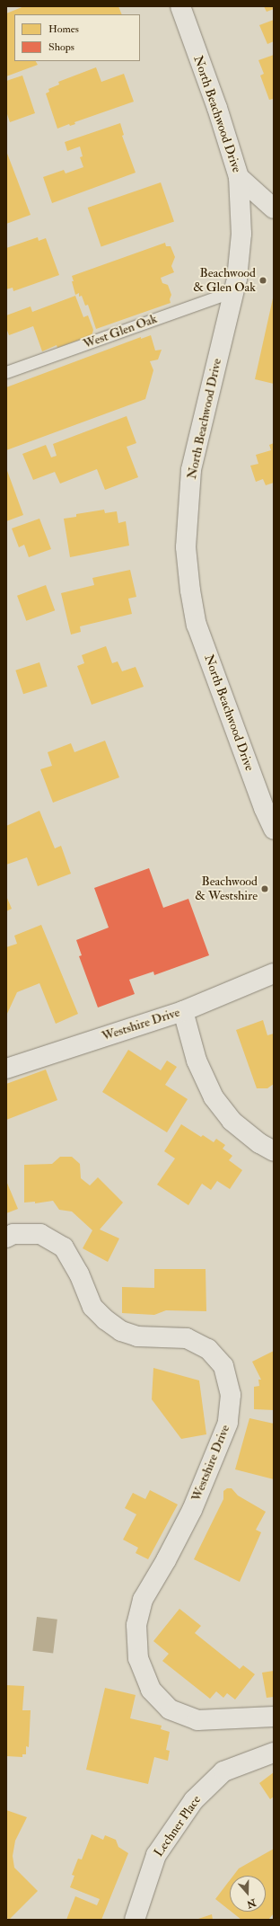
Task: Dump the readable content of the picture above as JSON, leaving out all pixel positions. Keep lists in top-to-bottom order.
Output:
{
  "streets": {
    "street": ["North Beachwood Drive", "Westshire Drive", "Lechner Place"],
    "lane": ["West Glen Oak"]
  },
  "crossings": [
    ["North Beachwood Drive", "West Glen Oak"]
  ],
  "places": ["Beachwood & Glen Oak", "Beachwood & Westshire"],
  "legend": ["Homes", "Shops"],
  "north": "bottom"
}
